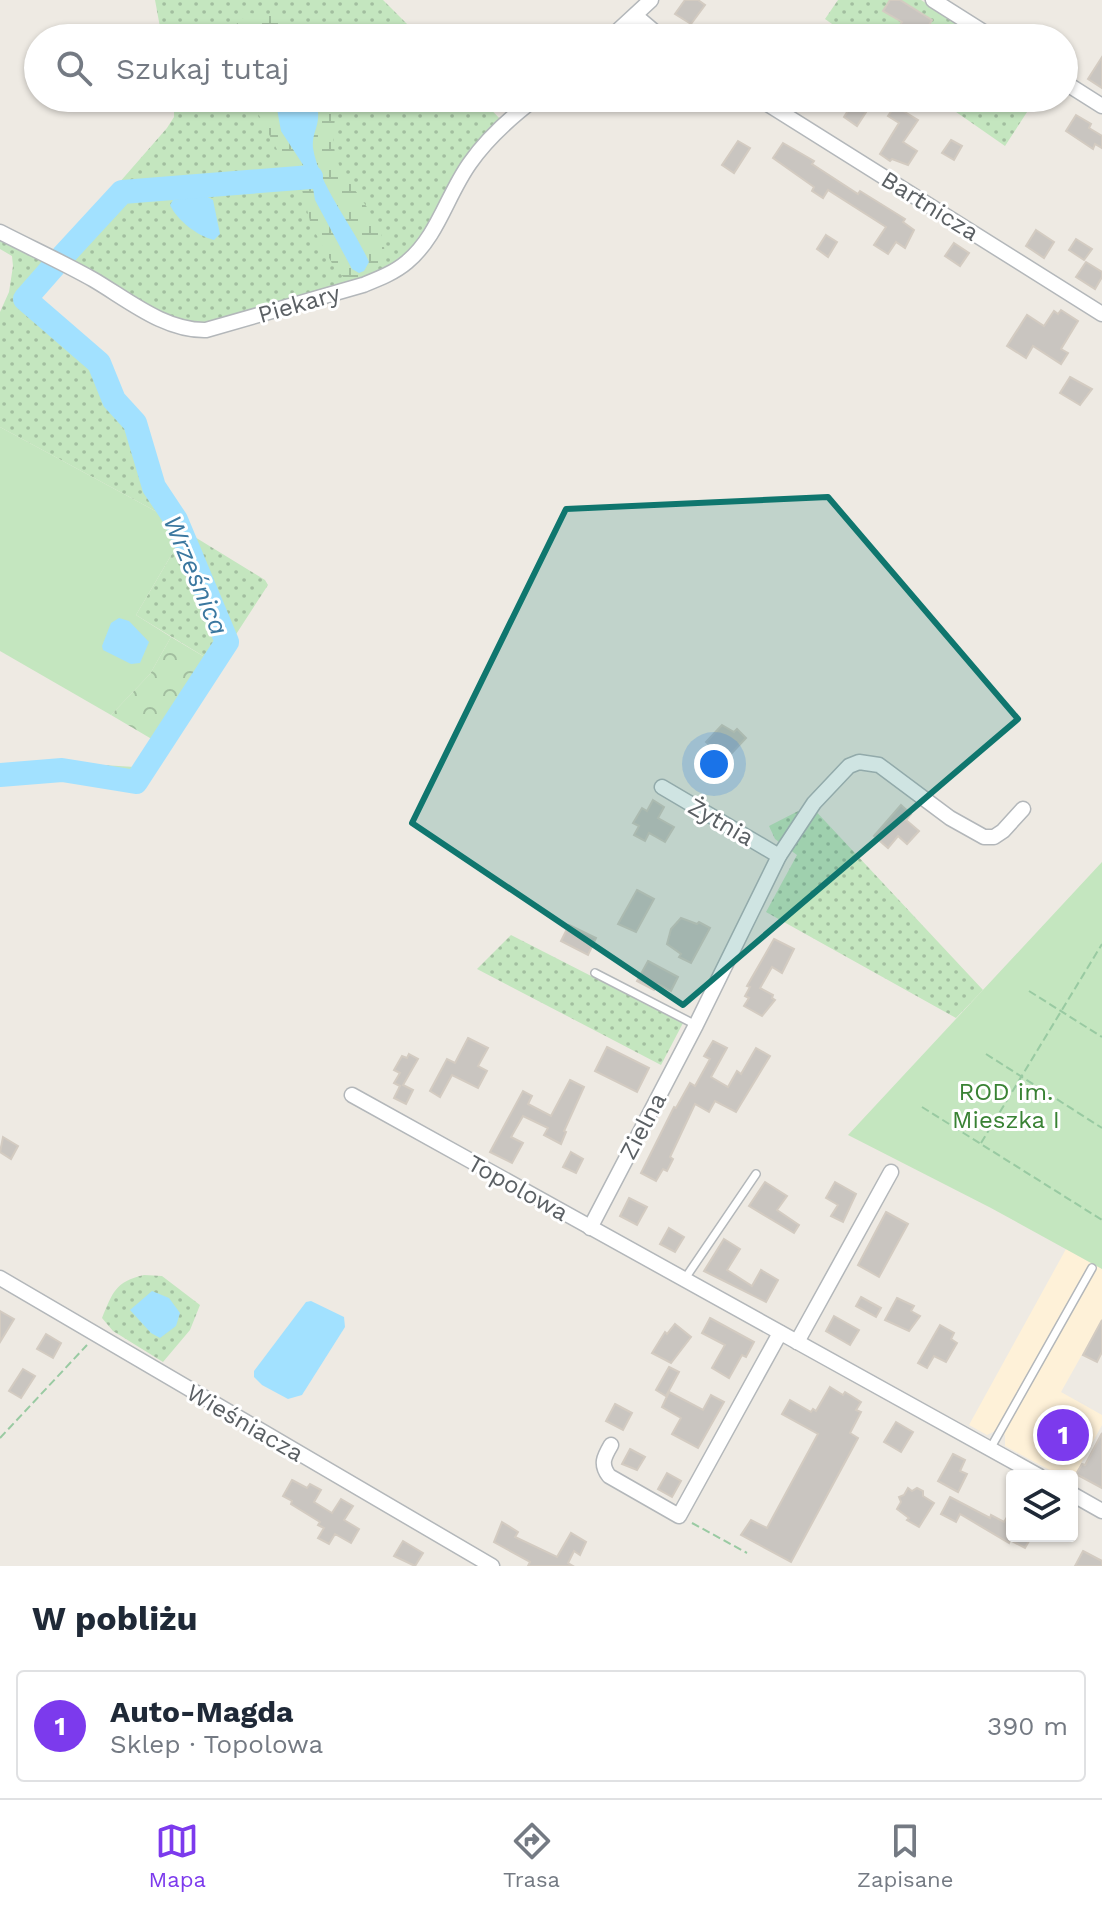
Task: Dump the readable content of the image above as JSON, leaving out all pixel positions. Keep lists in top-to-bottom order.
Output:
{
  "streets": {
    "street": [
      "Bartnicza",
      "Piekary",
      "Żytnia",
      "Zielna",
      "Topolowa",
      "Wieśniacza"
    ]
  },
  "crossings": [
    ["Żytnia", "Zielna"],
    ["Zielna", "Topolowa"]
  ],
  "water": ["Wrześnica"],
  "parks": ["ROD im. Mieszka I"],
  "page": {
    "search": "Szukaj tutaj",
    "pins": "1",
    "heading": "W pobliżu",
    "list": [
      {
        "mark": "1",
        "name": "Auto-Magda",
        "note": "Sklep · Topolowa",
        "value": "390 m"
      }
    ],
    "nav": ["Mapa", "Trasa", "Zapisane"]
  }
}
